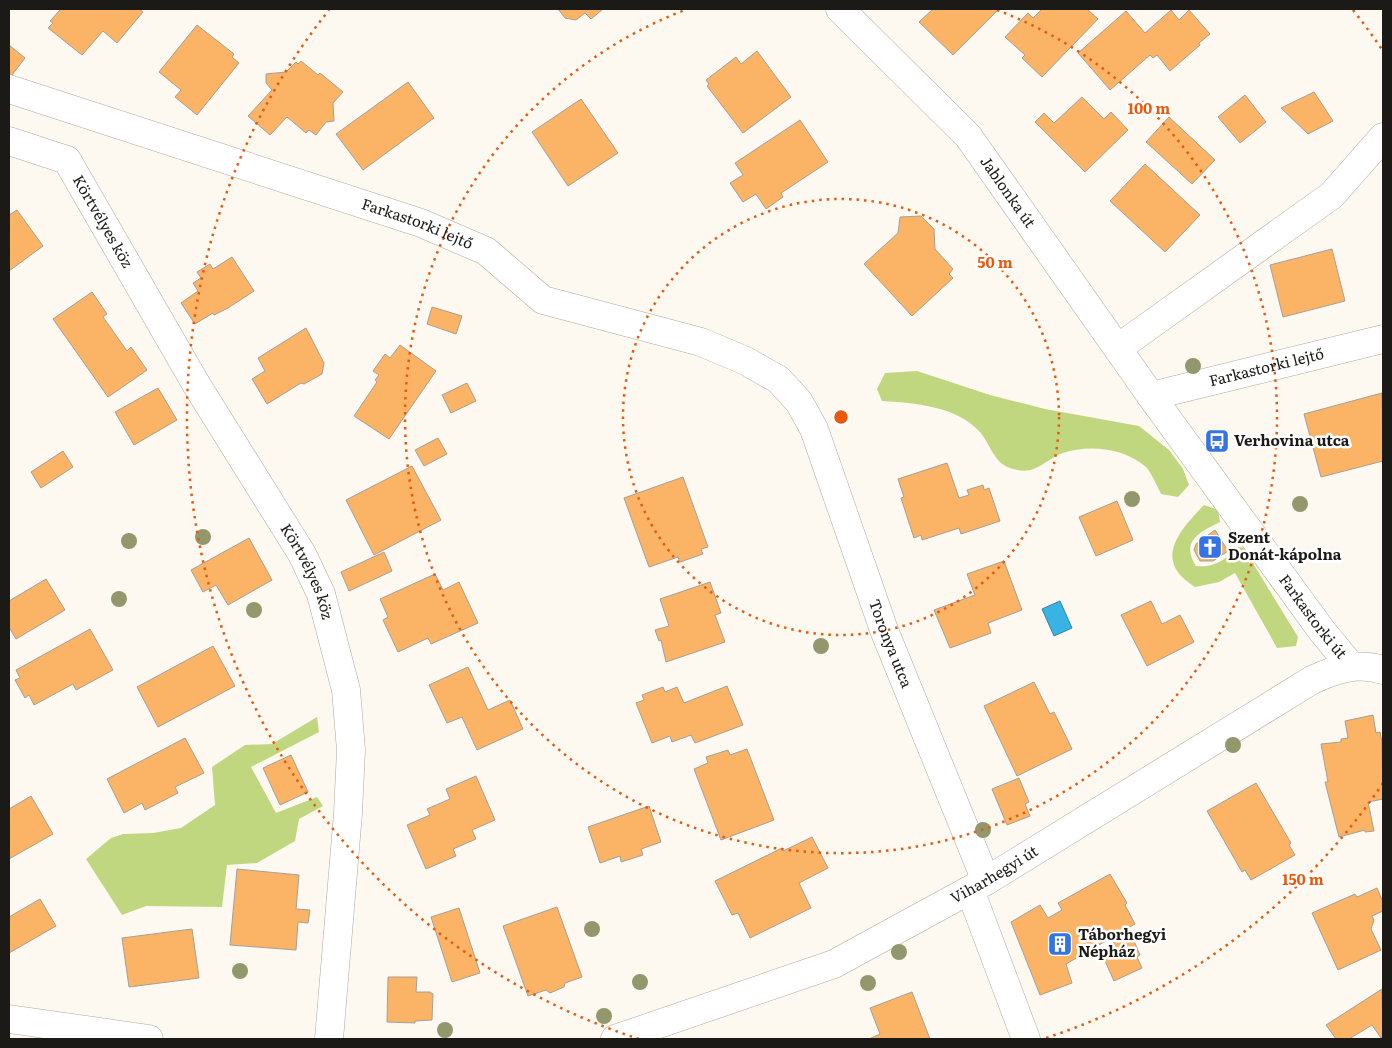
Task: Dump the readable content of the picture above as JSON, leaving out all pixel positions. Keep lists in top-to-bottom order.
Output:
{
  "streets": {
    "street": [
      "Jablonka út",
      "Körtvélyes köz",
      "Farkastorki lejtő",
      "Farkastorki út",
      "Toronya utca",
      "Viharhegyi út"
    ]
  },
  "crossings": [
    ["Jablonka út", "Farkastorki lejtő"],
    ["Jablonka út", "Farkastorki út"],
    ["Farkastorki lejtő", "Farkastorki út"],
    ["Farkastorki lejtő", "Toronya utca"],
    ["Farkastorki út", "Viharhegyi út"],
    ["Toronya utca", "Viharhegyi út"]
  ],
  "places": {
    "bus stop": ["Verhovina utca"],
    "church": ["Szent Donát-kápolna"],
    "building": ["Táborhegyi Népház"]
  },
  "rings": ["100 m", "50 m", "150 m"]
}
